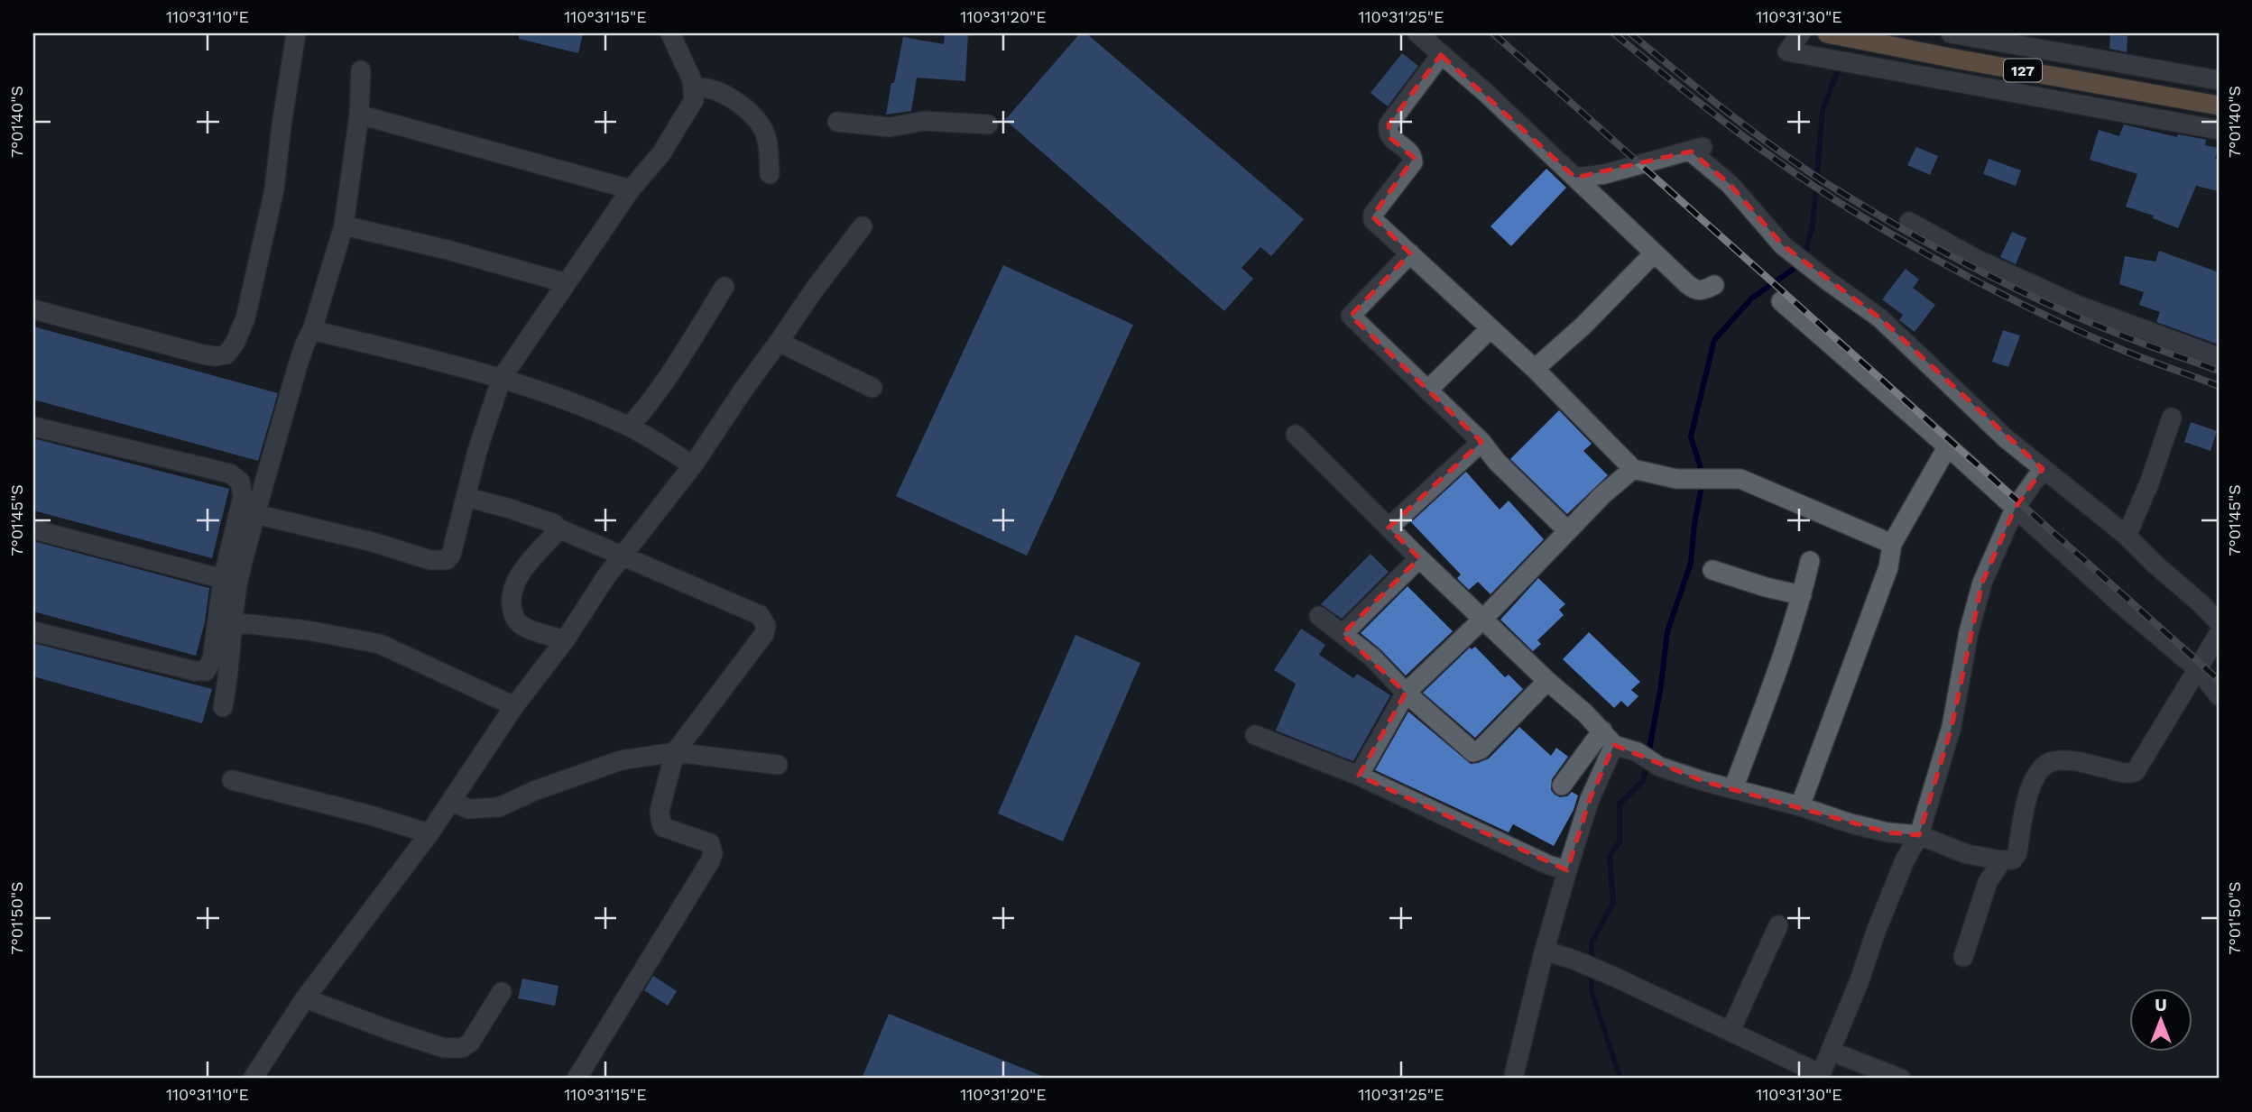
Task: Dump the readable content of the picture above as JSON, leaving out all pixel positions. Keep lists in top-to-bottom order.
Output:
{
  "streets": {
    "main road": ["127"]
  },
  "north": "top",
  "coordinates": [
    "110°31'10\"E",
    "110°31'15\"E",
    "110°31'20\"E",
    "110°31'25\"E",
    "110°31'30\"E",
    "7°01'40\"S",
    "7°01'45\"S",
    "7°01'50\"S"
  ]
}
